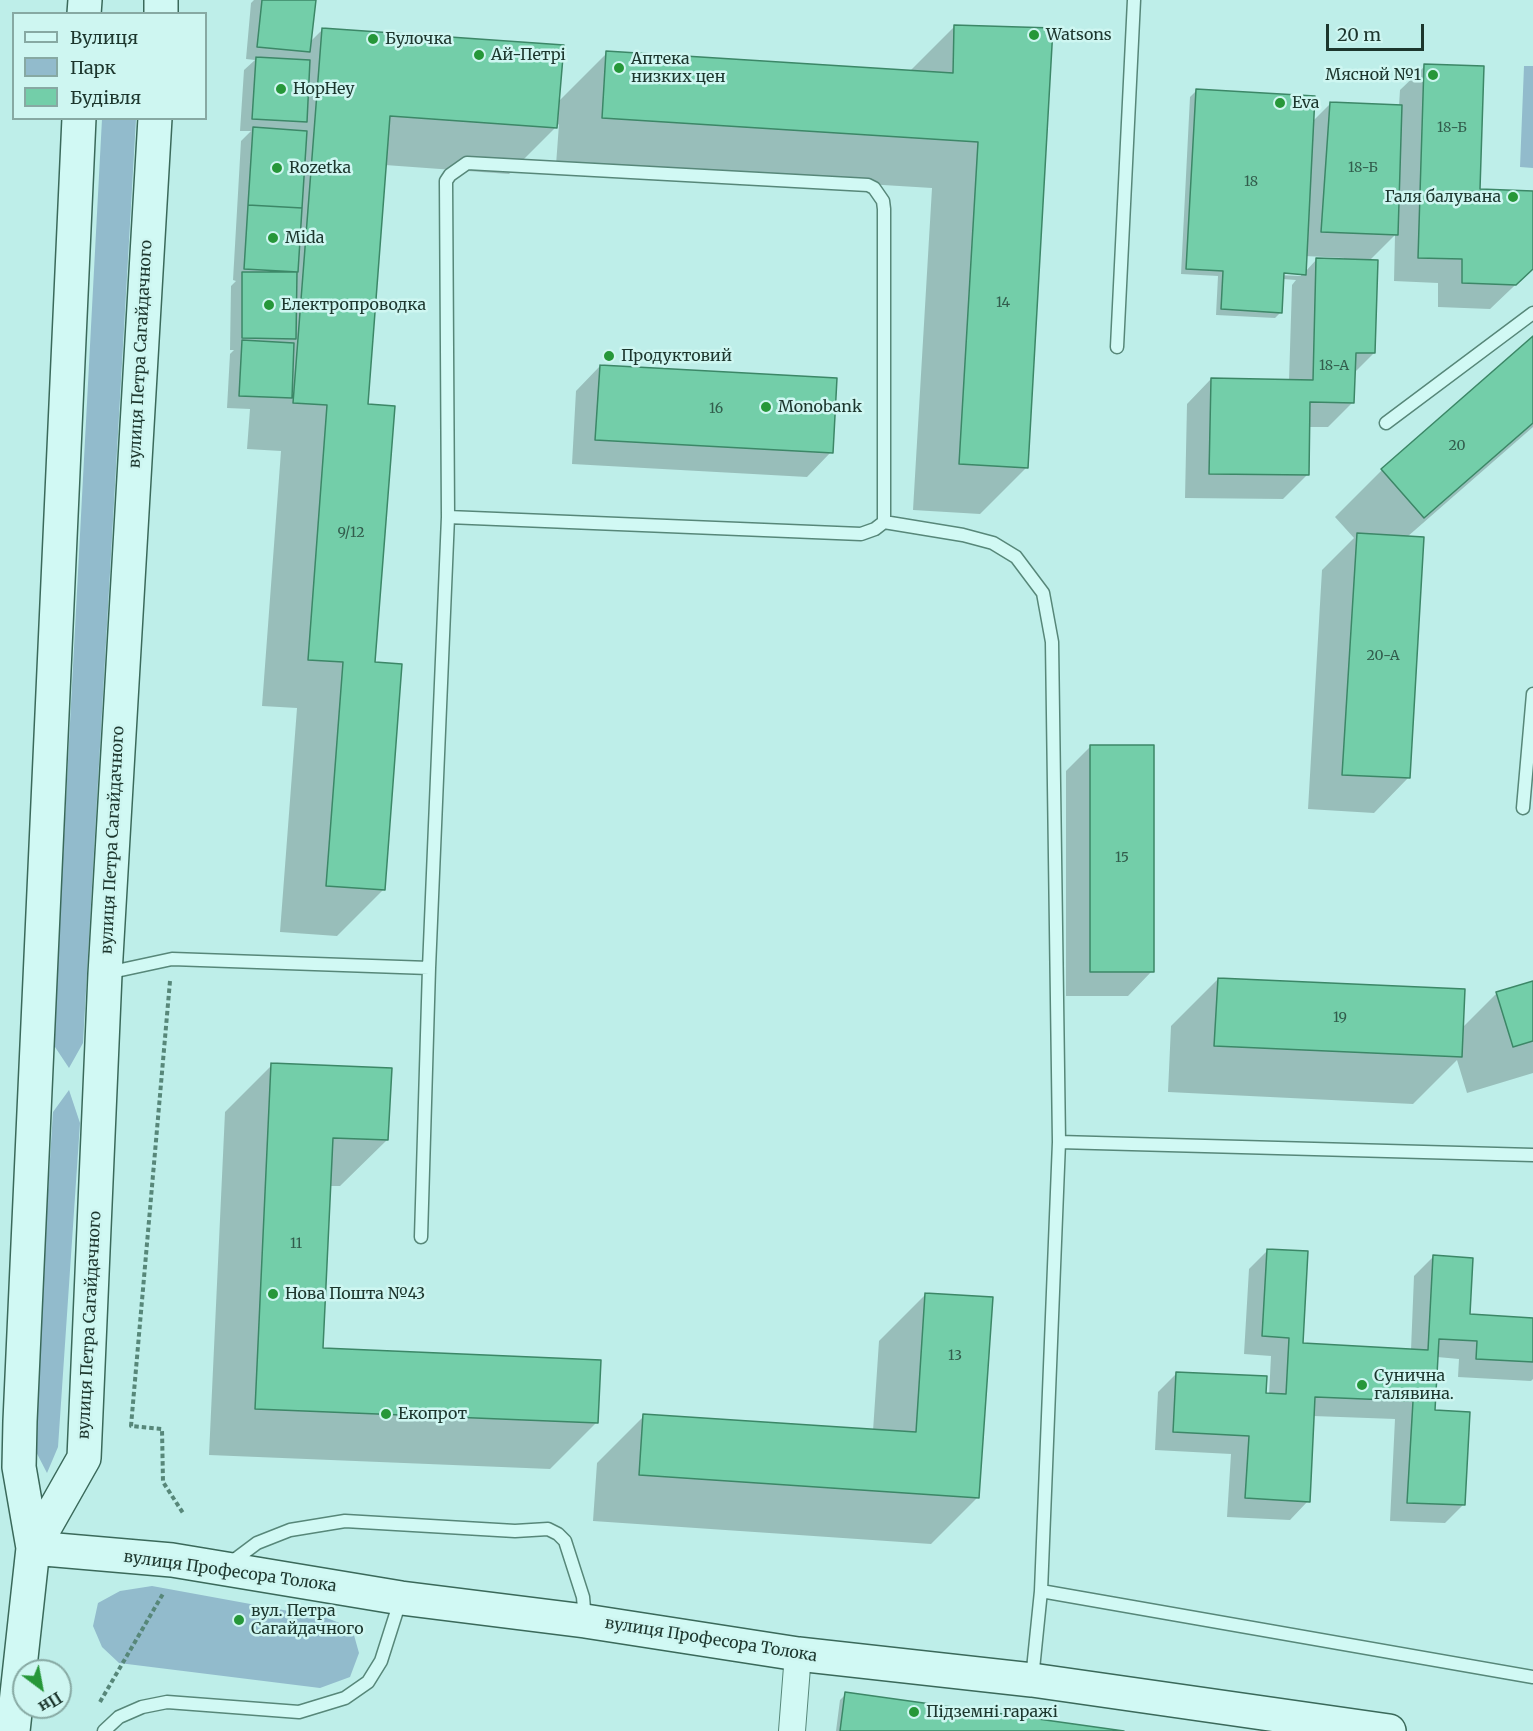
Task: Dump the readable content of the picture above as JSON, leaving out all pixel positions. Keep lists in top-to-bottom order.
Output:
{
  "streets": {
    "street": ["вулиця Петра Сагайдачного", "вулиця Професора Толока"]
  },
  "crossings": [
    ["вулиця Петра Сагайдачного", "вулиця Професора Толока"]
  ],
  "places": [
    "Watsons",
    "Булочка",
    "Ай-Петрі",
    "Аптека низких цен",
    "Мясной №1",
    "HopHey",
    "Eva",
    "Rozetka",
    "Галя балувана",
    "Mida",
    "Електропроводка",
    "Продуктовий",
    "Monobank",
    "Нова Пошта №43",
    "Сунична галявина.",
    "Екопрот",
    "вул. Петра Сагайдачного",
    "Підземні гаражі"
  ],
  "house_numbers": [
    "18-Б",
    "18-Б",
    "18",
    "14",
    "18-А",
    "16",
    "20",
    "9/12",
    "20-А",
    "15",
    "19",
    "11",
    "13"
  ],
  "legend": ["Вулиця", "Парк", "Будівля"],
  "scale_bar": "20 m",
  "north": "bottom right"
}
